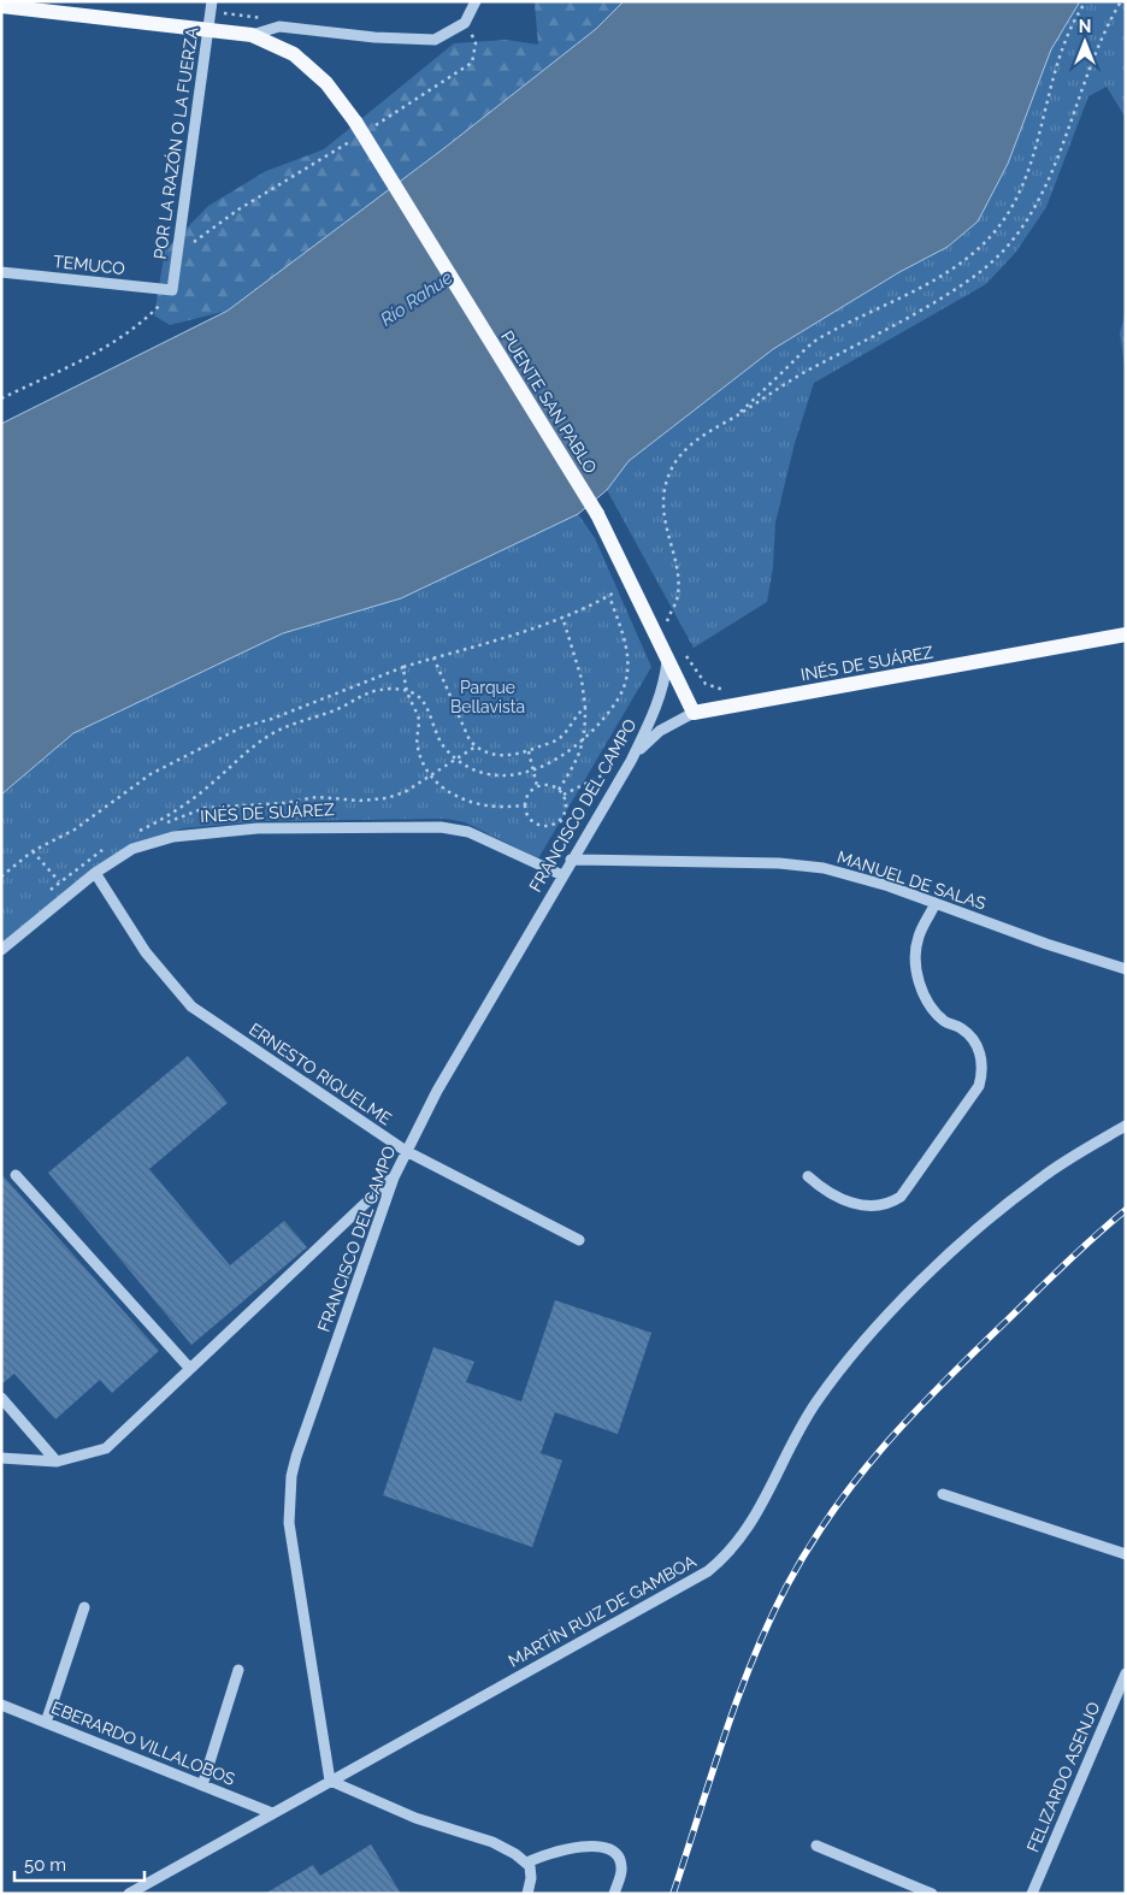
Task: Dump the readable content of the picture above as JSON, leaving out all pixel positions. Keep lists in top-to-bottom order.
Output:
{
  "streets": {
    "main road": ["PUENTE SAN PABLO", "INÉS DE SUÁREZ"],
    "street": [
      "POR LA RAZÓN O LA FUERZA",
      "TEMUCO",
      "FRANCISCO DEL CAMPO",
      "MANUEL DE SALAS",
      "ERNESTO RIQUELME",
      "MARTÍN RUIZ DE GAMBOA",
      "EBERARDO VILLALOBOS",
      "FELIZARDO ASENJO"
    ]
  },
  "crossings": [
    ["POR LA RAZÓN O LA FUERZA", "TEMUCO"],
    ["PUENTE SAN PABLO", "INÉS DE SUÁREZ"],
    ["PUENTE SAN PABLO", "FRANCISCO DEL CAMPO"],
    ["INÉS DE SUÁREZ", "FRANCISCO DEL CAMPO"],
    ["INÉS DE SUÁREZ", "ERNESTO RIQUELME"],
    ["FRANCISCO DEL CAMPO", "MANUEL DE SALAS"],
    ["FRANCISCO DEL CAMPO", "ERNESTO RIQUELME"],
    ["FRANCISCO DEL CAMPO", "MARTÍN RUIZ DE GAMBOA"],
    ["MARTÍN RUIZ DE GAMBOA", "EBERARDO VILLALOBOS"]
  ],
  "water": ["Río Rahue"],
  "parks": ["Parque Bellavista"],
  "scale_bar": "50 m",
  "north": "top"
}
